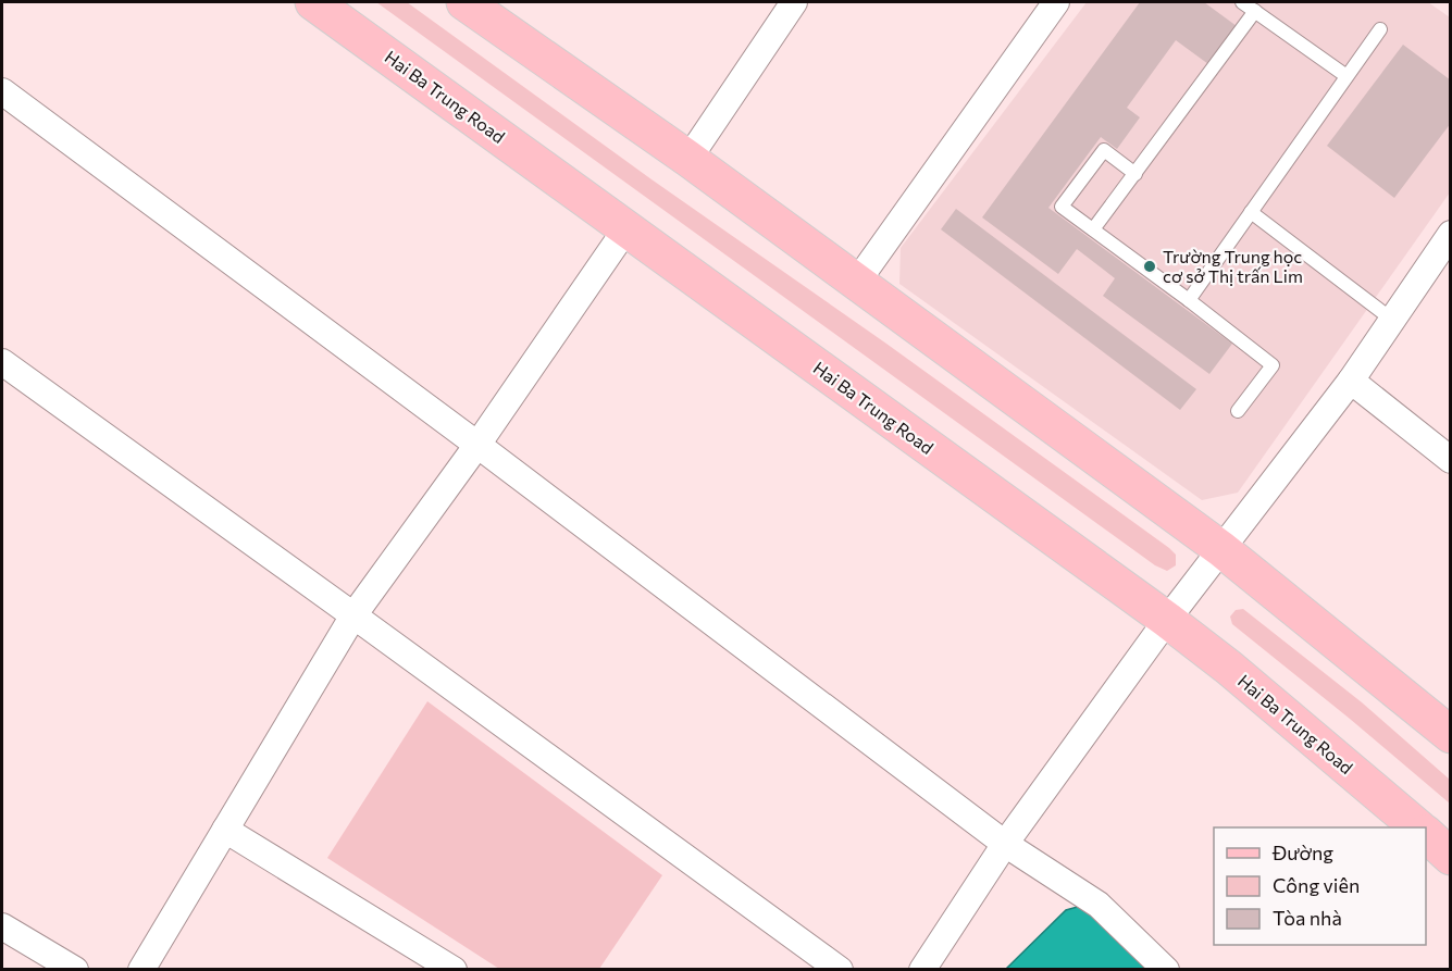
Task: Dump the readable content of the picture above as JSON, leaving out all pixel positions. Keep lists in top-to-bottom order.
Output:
{
  "streets": {
    "main road": ["Hai Ba Trung Road"]
  },
  "places": ["Trường Trung học cơ sở Thị trấn Lim"],
  "legend": ["Đường", "Công viên", "Tòa nhà"]
}
